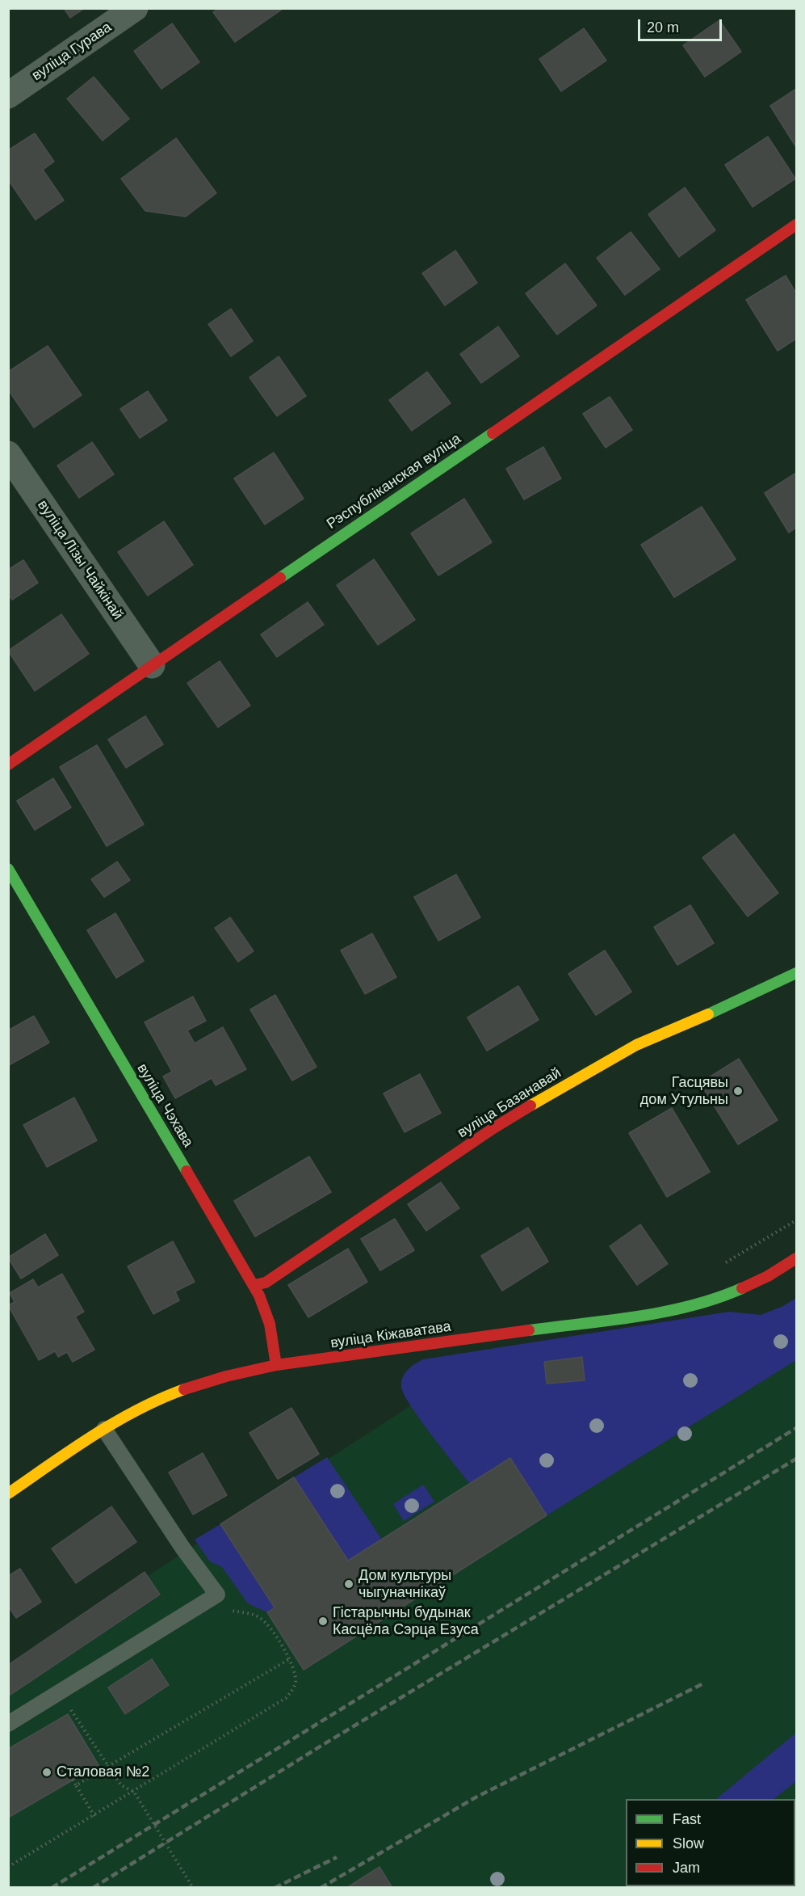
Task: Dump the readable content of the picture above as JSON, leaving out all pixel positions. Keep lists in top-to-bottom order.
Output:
{
  "streets": {
    "street": [
      "вуліца Гурава",
      "Рэспубліканская вуліца",
      "вуліца Лізы Чайкінай",
      "вуліца Базанавай",
      "вуліца Чэхава",
      "вуліца Кіжаватава"
    ]
  },
  "crossings": [
    ["Рэспубліканская вуліца", "вуліца Лізы Чайкінай"],
    ["вуліца Базанавай", "вуліца Чэхава"],
    ["вуліца Чэхава", "вуліца Кіжаватава"]
  ],
  "places": [
    "Гасцявы дом Утульны",
    "Дом культуры чыгуначнікаў",
    "Гістарычны будынак Касцёла Сэрца Езуса",
    "Сталовая №2"
  ],
  "legend": ["Fast", "Slow", "Jam"],
  "scale_bar": "20 m"
}
